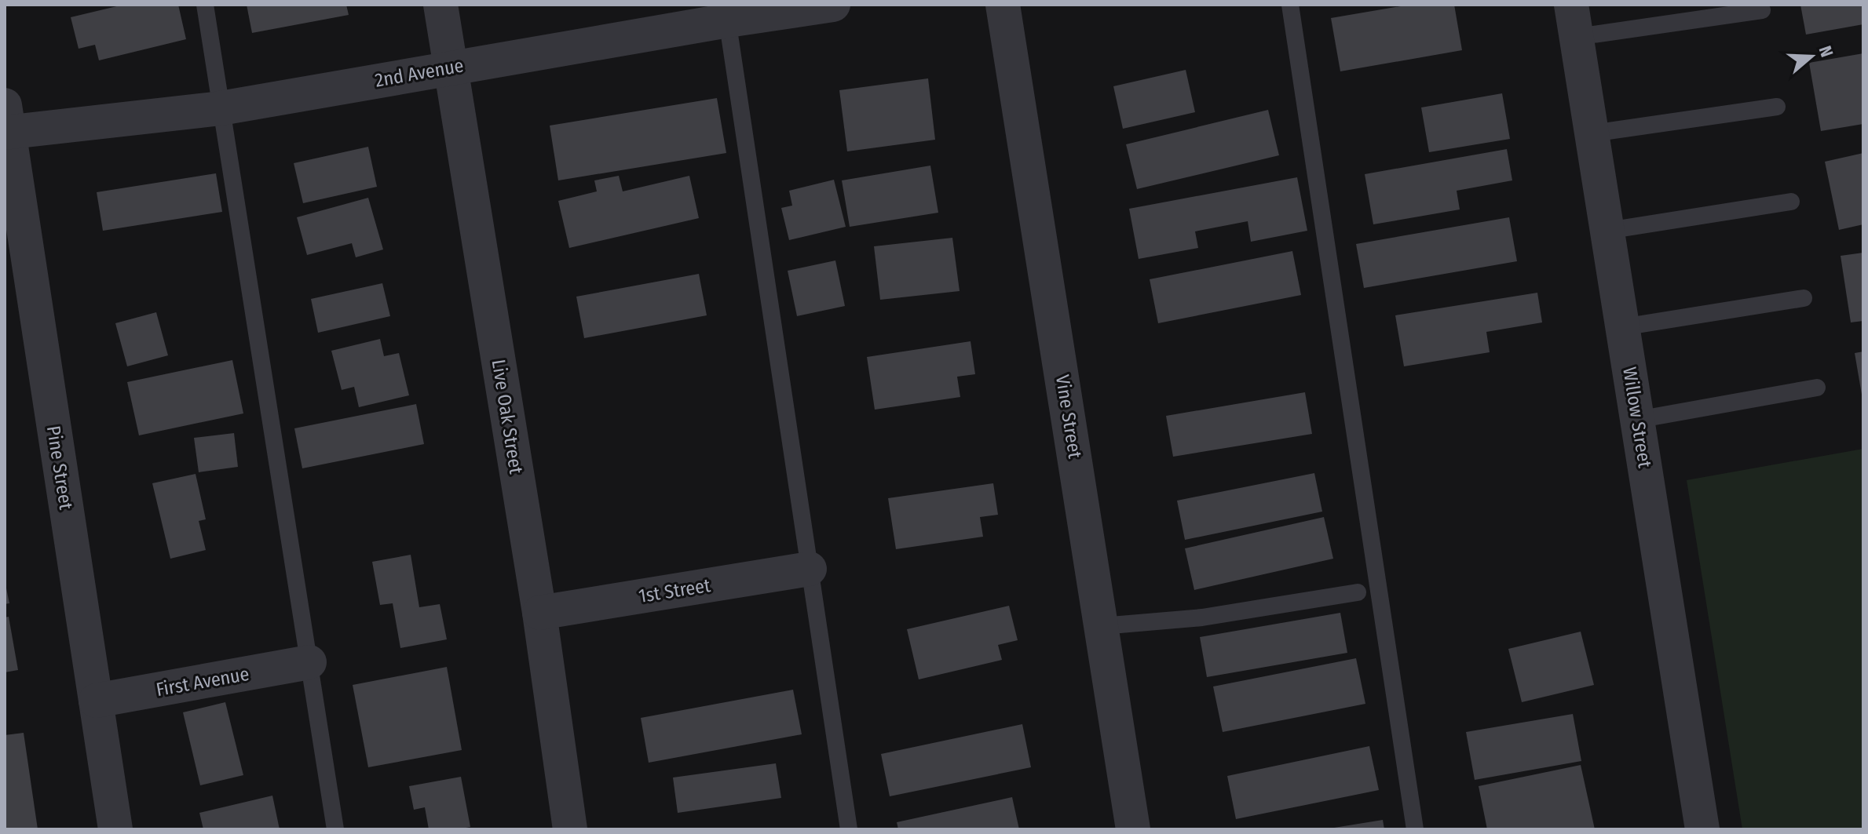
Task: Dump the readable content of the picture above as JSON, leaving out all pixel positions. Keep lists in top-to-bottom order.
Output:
{
  "streets": {
    "street": [
      "2nd Avenue",
      "Live Oak Street",
      "Vine Street",
      "Willow Street",
      "Pine Street",
      "1st Street",
      "First Avenue"
    ]
  },
  "crossings": [
    ["2nd Avenue", "Live Oak Street"],
    ["2nd Avenue", "Pine Street"],
    ["Live Oak Street", "1st Street"],
    ["Pine Street", "First Avenue"]
  ],
  "north": "right"
}
